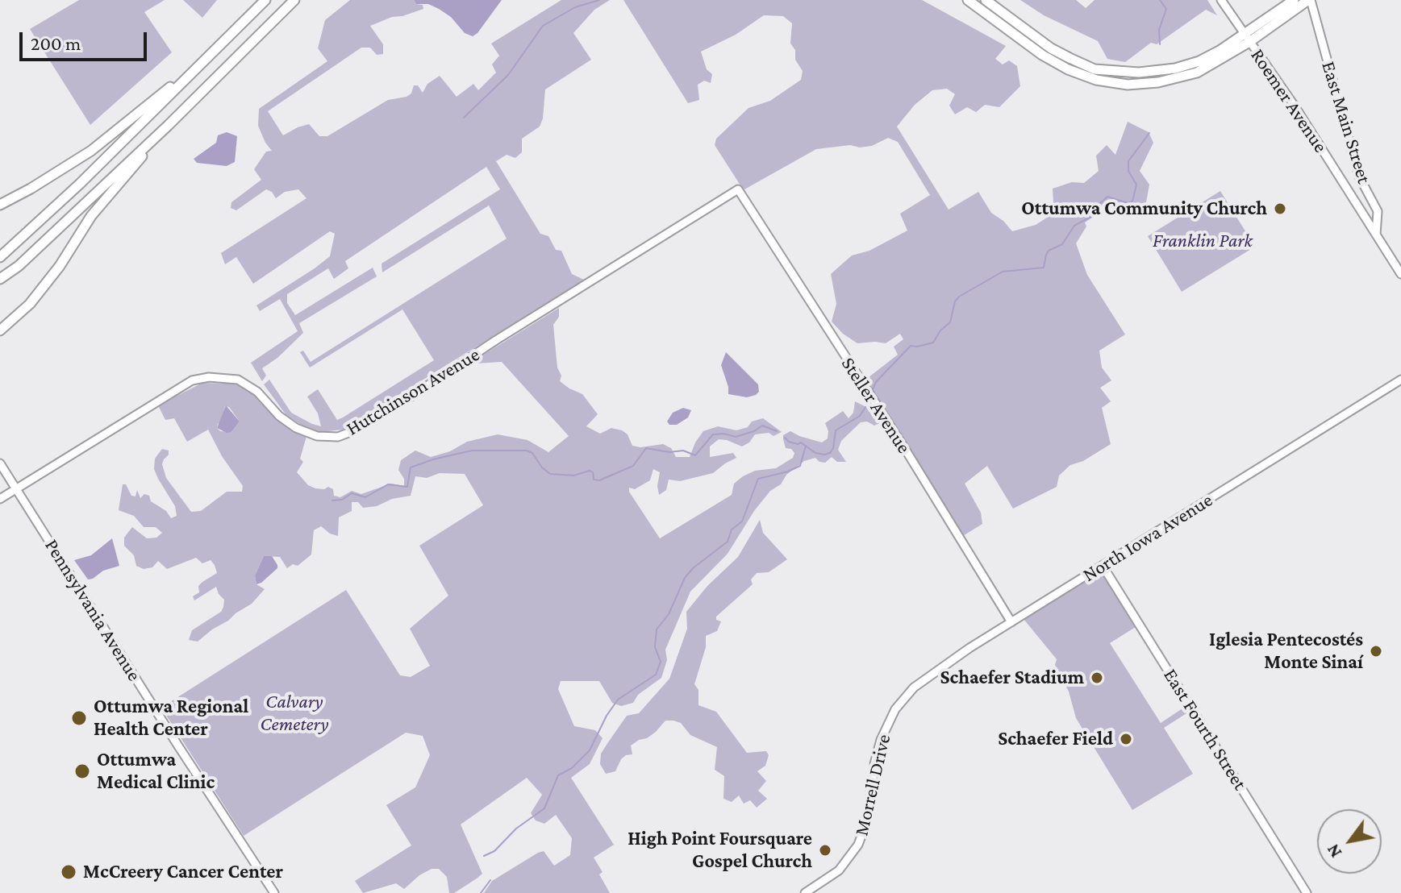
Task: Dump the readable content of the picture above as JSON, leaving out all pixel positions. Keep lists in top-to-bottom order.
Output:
{
  "streets": {
    "main road": [
      "Roemer Avenue",
      "East Main Street",
      "Hutchinson Avenue",
      "Steller Avenue",
      "North Iowa Avenue",
      "Pennsylvania Avenue",
      "East Fourth Street",
      "Morrell Drive"
    ]
  },
  "crossings": [
    ["Roemer Avenue", "East Main Street"],
    ["Hutchinson Avenue", "Steller Avenue"],
    ["Hutchinson Avenue", "Pennsylvania Avenue"],
    ["Steller Avenue", "North Iowa Avenue"],
    ["Steller Avenue", "Morrell Drive"],
    ["North Iowa Avenue", "East Fourth Street"],
    ["North Iowa Avenue", "Morrell Drive"]
  ],
  "parks": ["Franklin Park", "Calvary Cemetery"],
  "places": [
    "Ottumwa Community Church",
    "Iglesia Pentecostés Monte Sinaí",
    "Schaefer Stadium",
    "Ottumwa Regional Health Center",
    "Schaefer Field",
    "Ottumwa Medical Clinic",
    "High Point Foursquare Gospel Church",
    "McCreery Cancer Center"
  ],
  "scale_bar": "200 m",
  "north": "bottom left"
}
